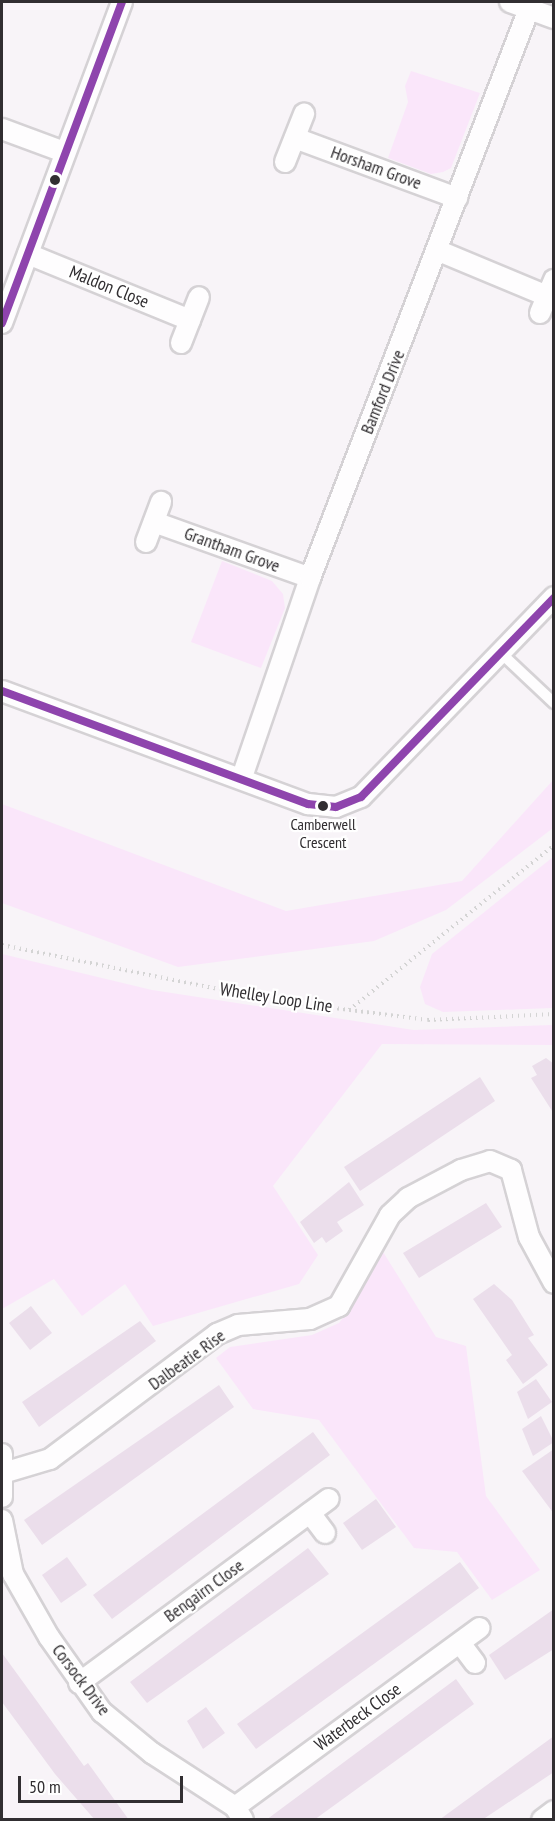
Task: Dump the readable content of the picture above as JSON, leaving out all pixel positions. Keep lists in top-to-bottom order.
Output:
{
  "streets": {
    "street": [
      "Horsham Grove",
      "Maldon Close",
      "Bamford Drive",
      "Grantham Grove",
      "Dalbeatie Rise",
      "Bengairn Close",
      "Corsock Drive",
      "Waterbeck Close"
    ],
    "path": ["Whelley Loop Line"]
  },
  "crossings": [
    ["Horsham Grove", "Bamford Drive"],
    ["Bamford Drive", "Grantham Grove"],
    ["Bengairn Close", "Corsock Drive"],
    ["Corsock Drive", "Waterbeck Close"]
  ],
  "places": ["Camberwell Crescent"],
  "scale_bar": "50 m"
}
